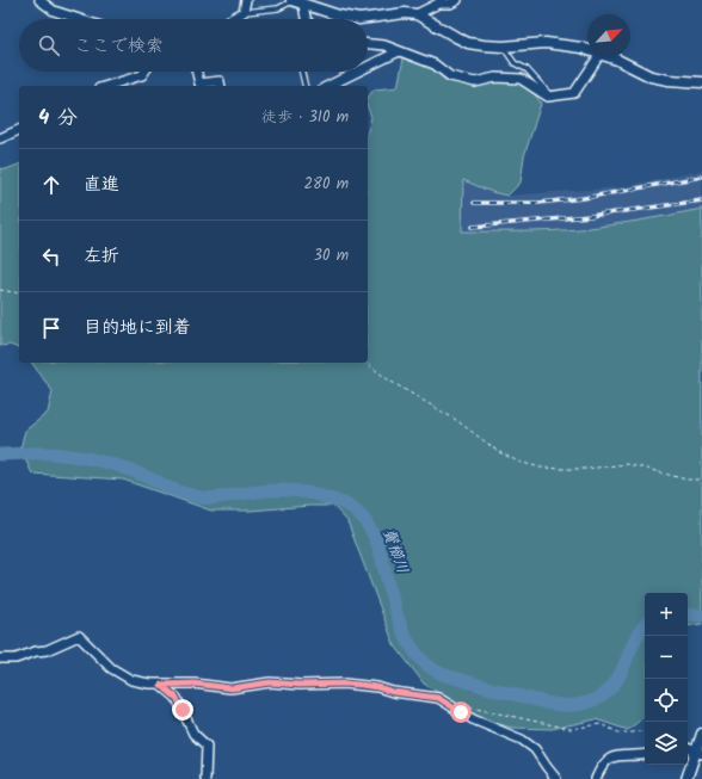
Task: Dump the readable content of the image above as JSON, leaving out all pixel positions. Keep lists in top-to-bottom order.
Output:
{
  "water": ["鬢櫛川"],
  "north": "top right",
  "page": {
    "search": "ここで検索",
    "heading": ["4 分", "徒歩 · 310 m"],
    "list": [
      ["直進", "280 m"],
      ["左折", "30 m"],
      "目的地に到着"
    ],
    "map_buttons": ["+", "−"]
  }
}
